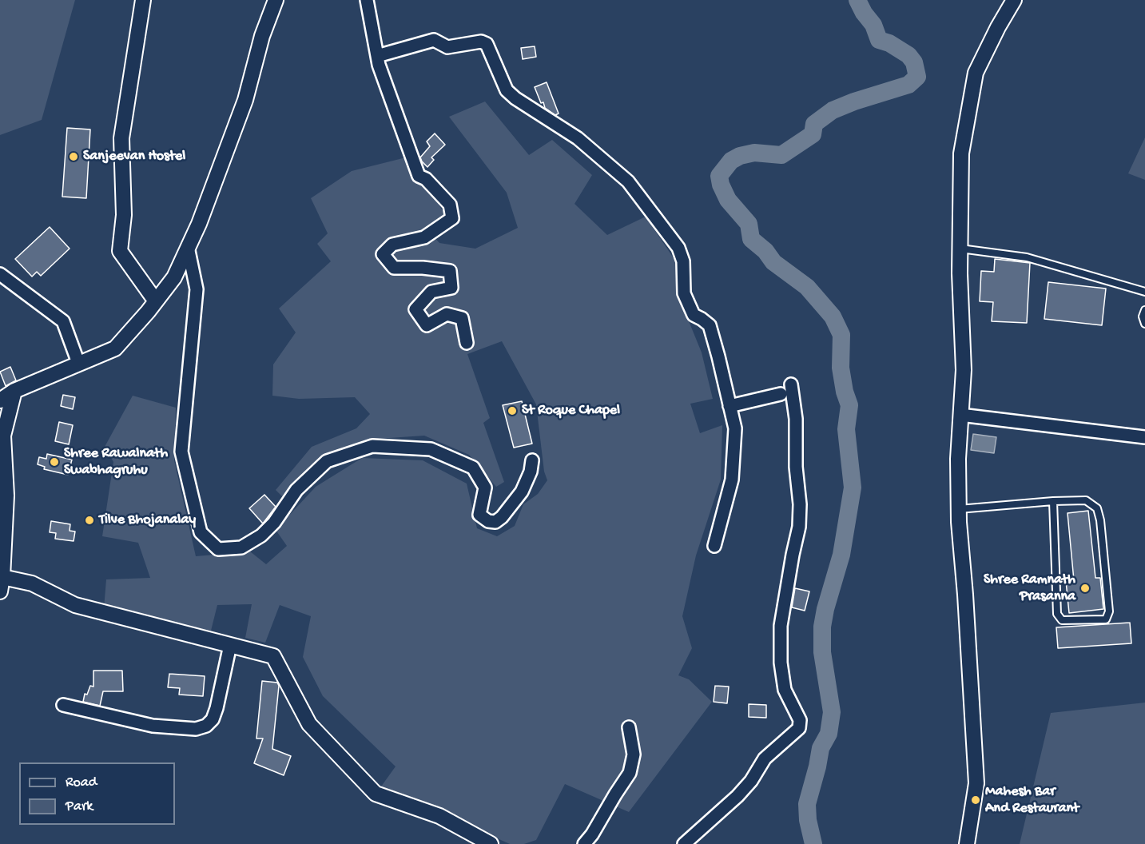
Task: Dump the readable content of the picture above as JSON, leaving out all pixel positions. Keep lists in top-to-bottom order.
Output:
{
  "places": [
    "Sanjeevan Hostel",
    "St Roque Chapel",
    "Shree Rawalnath Swabhagruhu",
    "Tilve Bhojanalay",
    "Shree Ramnath Prasanna",
    "Mahesh Bar And Restaurant"
  ],
  "legend": ["Road", "Park"]
}
